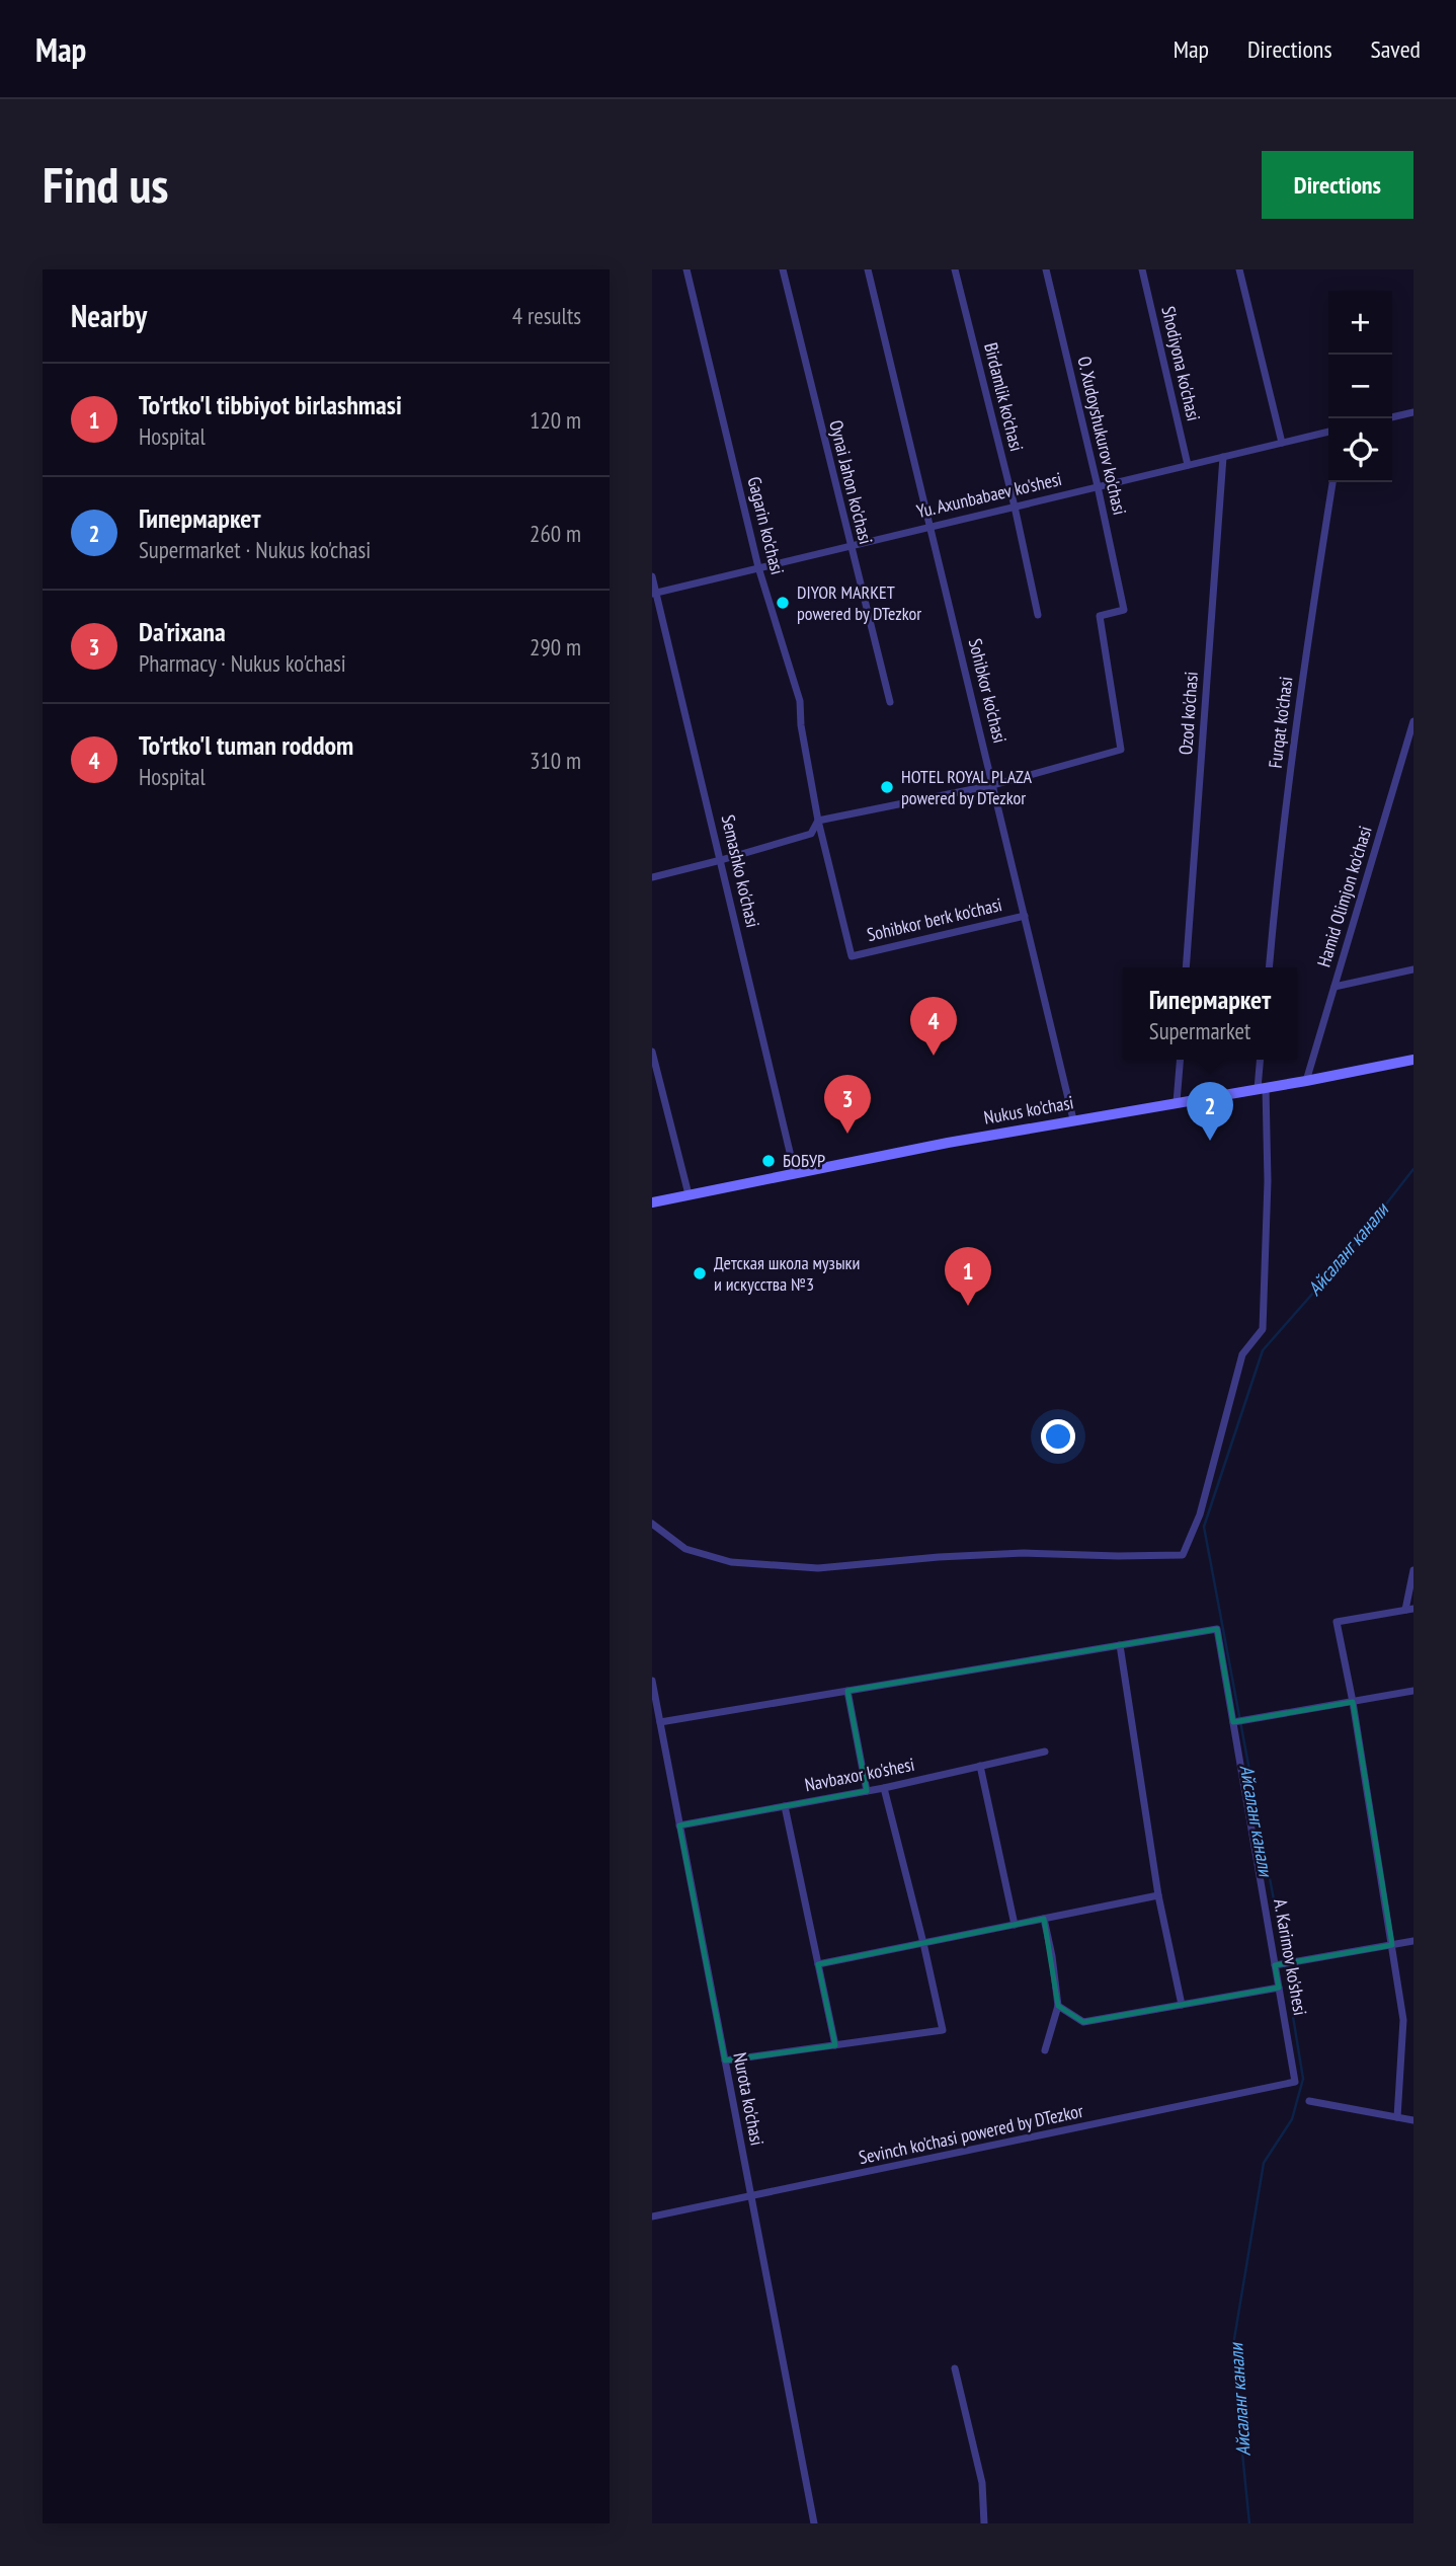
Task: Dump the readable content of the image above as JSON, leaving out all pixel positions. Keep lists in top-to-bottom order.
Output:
{
  "streets": {
    "main road": ["Nukus ko'chasi"],
    "street": [
      "Shodiyona ko'chasi",
      "Birdamlik ko'chasi",
      "O. Xudoyshukurov ko'chasi",
      "Oynai Jahon ko'chasi",
      "Yu. Axunbabaev ko'shesi",
      "Gagarin ko'chasi",
      "Sohibkor ko'chasi",
      "Ozod ko'chasi",
      "Furqat ko'chasi",
      "Semashko ko'chasi",
      "Hamid Olimjon ko'chasi",
      "Sohibkor berk ko'chasi",
      "Navbaxor ko'shesi",
      "A. Karimov ko'shesi",
      "Nurota ko'chasi",
      "Sevinch ko'chasi powered by DTezkor"
    ]
  },
  "crossings": [
    ["Shodiyona ko'chasi", "Yu. Axunbabaev ko'shesi"],
    ["Birdamlik ko'chasi", "Yu. Axunbabaev ko'shesi"],
    ["O. Xudoyshukurov ko'chasi", "Yu. Axunbabaev ko'shesi"],
    ["O. Xudoyshukurov ko'chasi", "Sohibkor ko'chasi"],
    ["Oynai Jahon ko'chasi", "Yu. Axunbabaev ko'shesi"],
    ["Yu. Axunbabaev ko'shesi", "Gagarin ko'chasi"],
    ["Yu. Axunbabaev ko'shesi", "Sohibkor ko'chasi"],
    ["Yu. Axunbabaev ko'shesi", "Ozod ko'chasi"],
    ["Yu. Axunbabaev ko'shesi", "Semashko ko'chasi"],
    ["Gagarin ko'chasi", "Sohibkor berk ko'chasi"],
    ["Sohibkor ko'chasi", "Sohibkor berk ko'chasi"],
    ["Sohibkor ko'chasi", "Nukus ko'chasi"],
    ["Semashko ko'chasi", "Nukus ko'chasi"],
    ["Hamid Olimjon ko'chasi", "Nukus ko'chasi"],
    ["Navbaxor ko'shesi", "Nurota ko'chasi"],
    ["A. Karimov ko'shesi", "Sevinch ko'chasi powered by DTezkor"],
    ["Nurota ko'chasi", "Sevinch ko'chasi powered by DTezkor"]
  ],
  "water": ["Айсаланг канали"],
  "places": [
    "DIYOR MARKET powered by DTezkor",
    "HOTEL ROYAL PLAZA powered by DTezkor",
    "БОБУР",
    "Детская школа музыки и искусства №3"
  ],
  "page": {
    "header": "Map",
    "nav": ["Map", "Directions", "Saved"],
    "buttons": "Directions",
    "title": "Find us",
    "heading": ["Nearby", "4 results"],
    "map_buttons": ["+", "−"],
    "list": [
      {
        "mark": "1",
        "name": "To'rtko'l tibbiyot birlashmasi",
        "note": "Hospital",
        "value": "120 m"
      },
      {
        "mark": "2",
        "name": "Гипермаркет",
        "note": "Supermarket · Nukus ko'chasi",
        "value": "260 m"
      },
      {
        "mark": "3",
        "name": "Da'rixana",
        "note": "Pharmacy · Nukus ko'chasi",
        "value": "290 m"
      },
      {
        "mark": "4",
        "name": "To'rtko'l tuman roddom",
        "note": "Hospital",
        "value": "310 m"
      }
    ],
    "popup": ["Гипермаркет", "Supermarket"],
    "pins": [
      "4",
      "3",
      "2",
      "1"
    ]
  }
}
